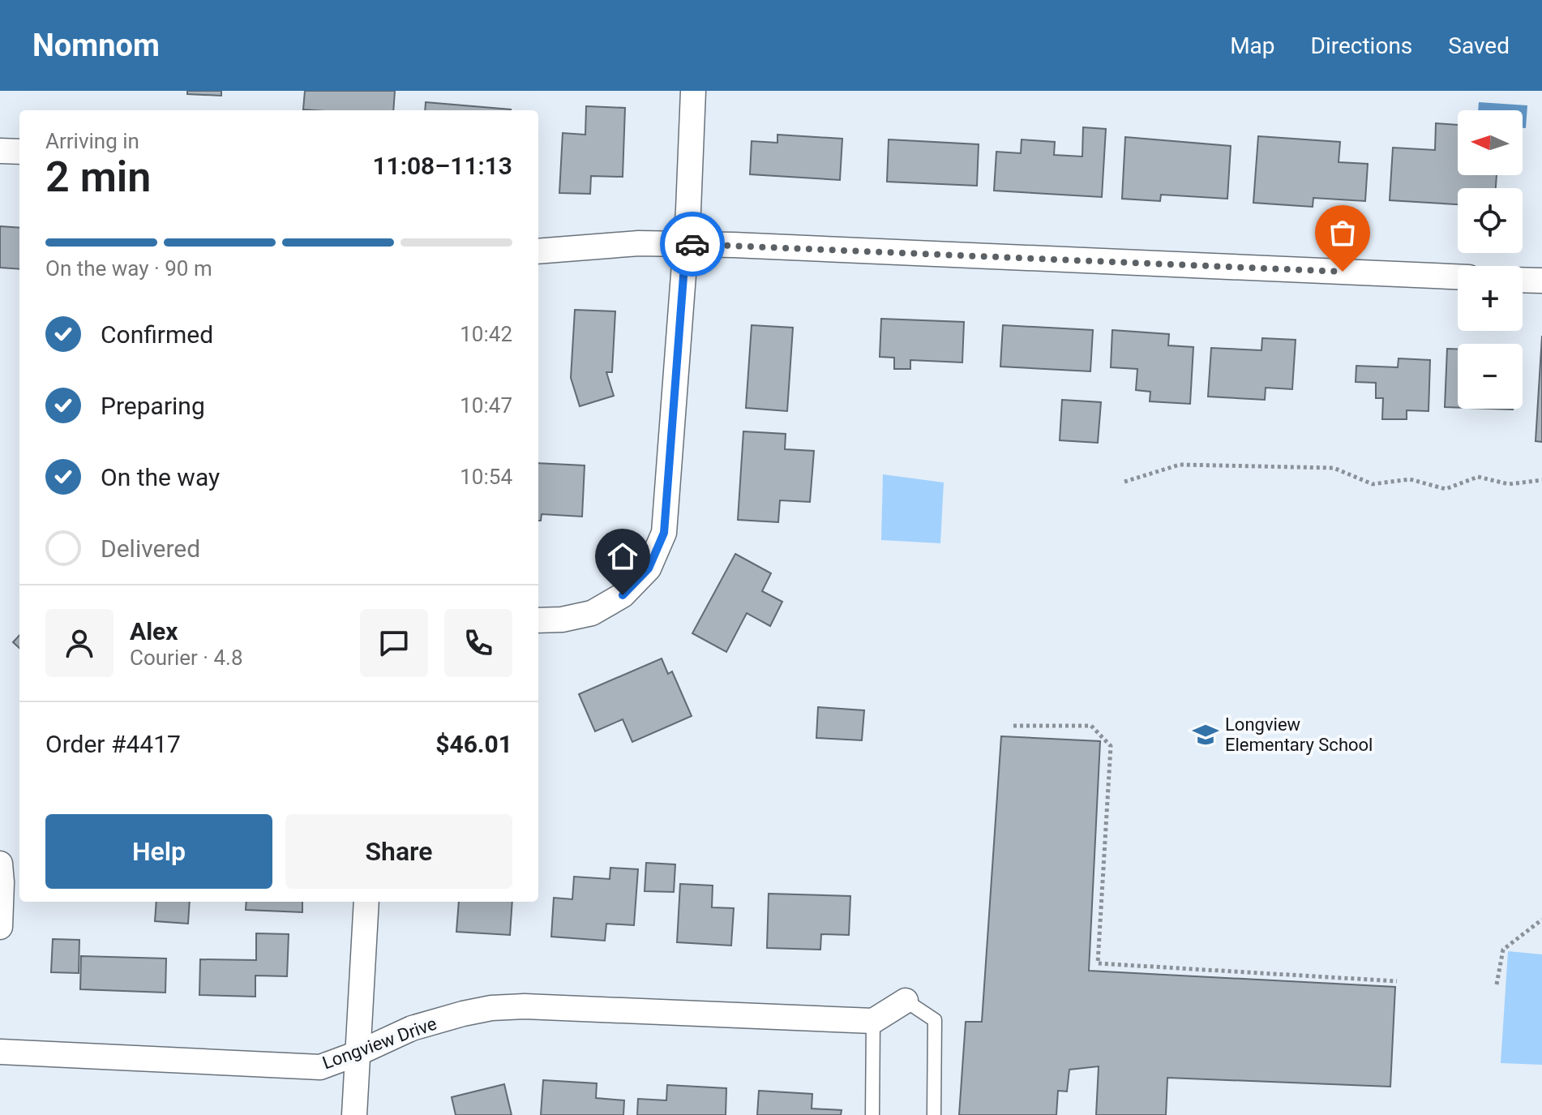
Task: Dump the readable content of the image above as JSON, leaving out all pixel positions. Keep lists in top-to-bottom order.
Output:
{
  "streets": {
    "street": ["Longview Drive"]
  },
  "places": {
    "school or university": ["Longview Elementary School"]
  },
  "north": "left",
  "page": {
    "header": "Nomnom",
    "nav": ["Map", "Directions", "Saved"],
    "map_buttons": ["+", "−"],
    "heading": ["2 min", "Arriving in", "11:08–11:13"],
    "panel": [
      "Alex",
      "Courier · 4.8",
      "Order #4417",
      "$46.01"
    ],
    "bar": "On the way · 90 m",
    "list": [
      ["Confirmed", "10:42"],
      ["Preparing", "10:47"],
      ["On the way", "10:54"],
      "Delivered"
    ],
    "buttons": ["Help", "Share"]
  }
}
